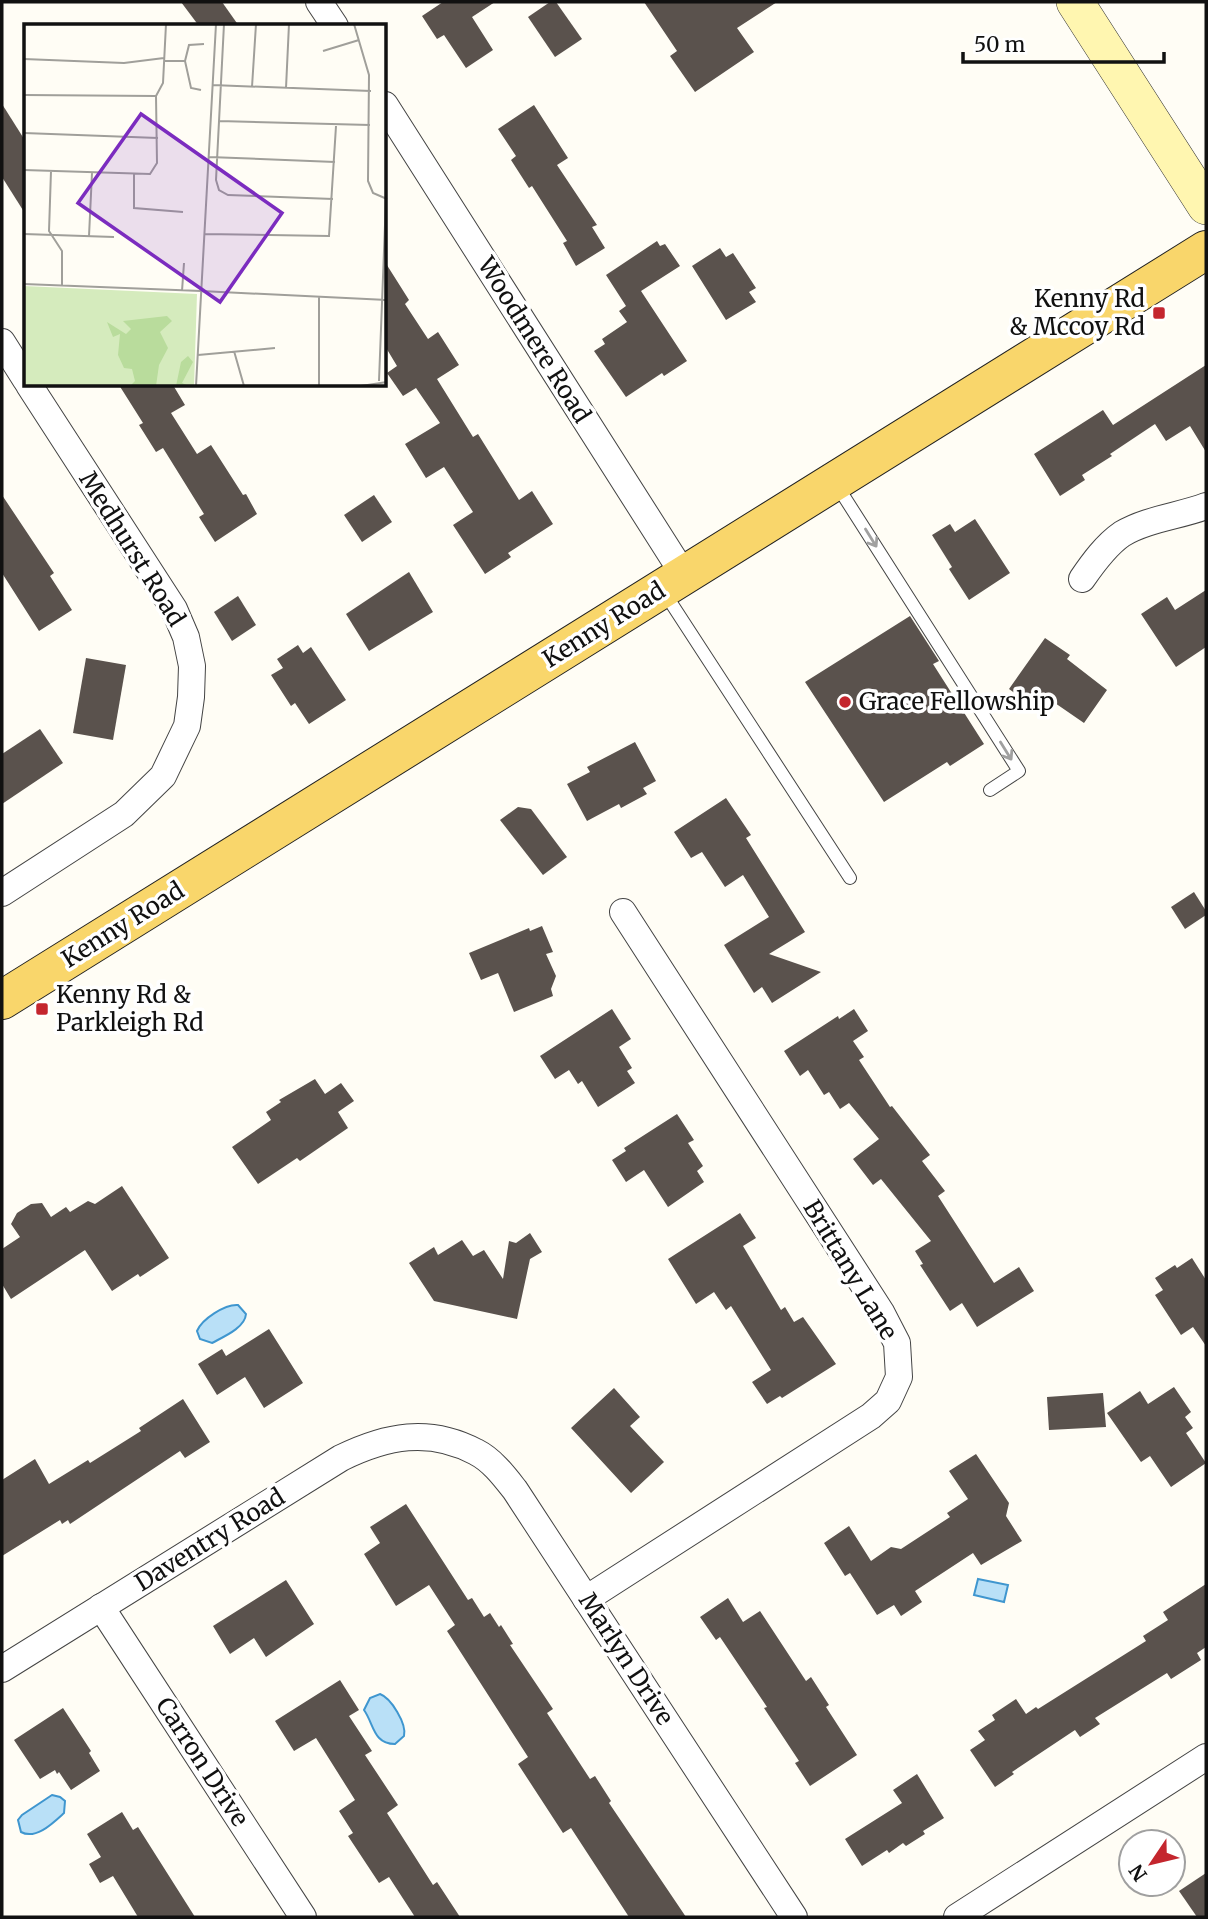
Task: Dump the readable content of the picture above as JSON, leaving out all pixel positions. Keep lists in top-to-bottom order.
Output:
{
  "streets": {
    "main road": ["Kenny Road"],
    "street": [
      "Woodmere Road",
      "Medhurst Road",
      "Brittany Lane",
      "Daventry Road",
      "Marlyn Drive",
      "Carron Drive"
    ]
  },
  "crossings": [
    ["Woodmere Road", "Kenny Road"],
    ["Brittany Lane", "Marlyn Drive"],
    ["Daventry Road", "Marlyn Drive"],
    ["Daventry Road", "Carron Drive"]
  ],
  "places": {
    "transit": ["Kenny Rd & Mccoy Rd", "Kenny Rd & Parkleigh Rd"],
    "other": ["Grace Fellowship"]
  },
  "scale_bar": "50 m",
  "north": "bottom left"
}
